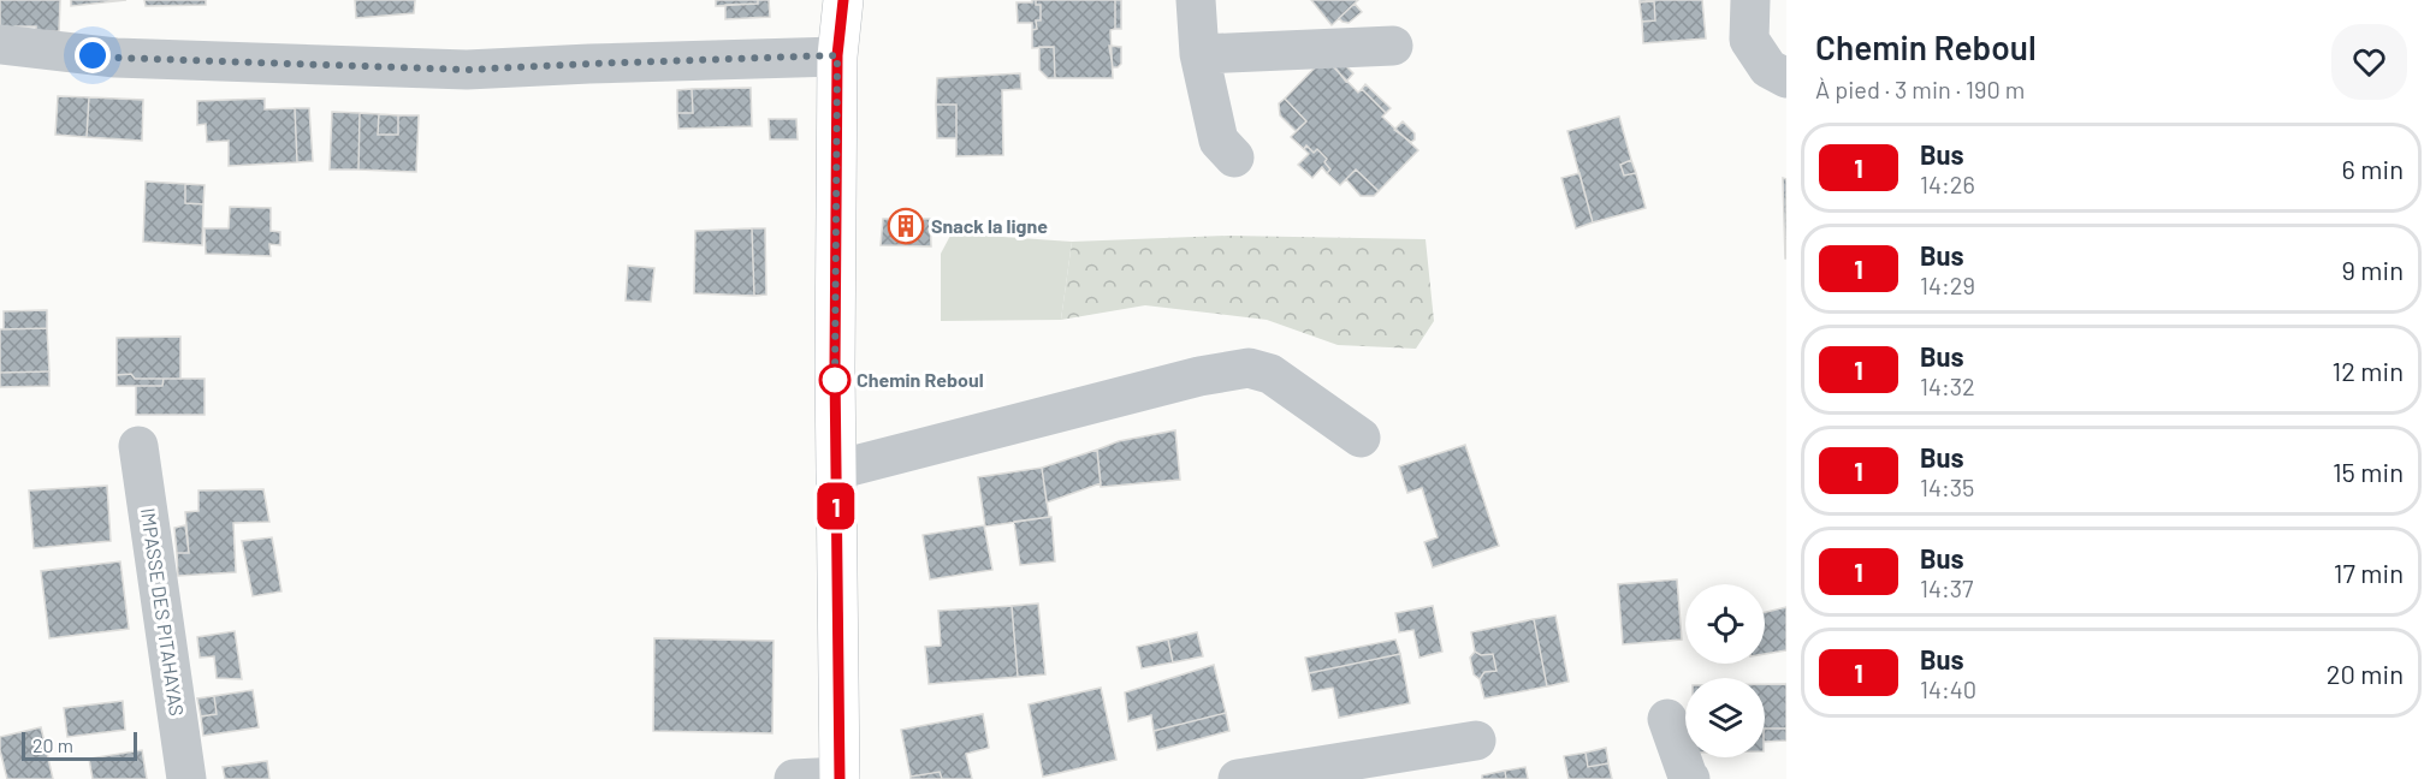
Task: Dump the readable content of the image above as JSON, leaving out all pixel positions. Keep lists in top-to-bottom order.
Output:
{
  "streets": {
    "street": ["IMPASSE DES PITAHAYAS"]
  },
  "places": {
    "building": ["Snack la ligne"],
    "other": ["Chemin Reboul"]
  },
  "lines": ["bus line 1"],
  "scale_bar": "20 m",
  "page": {
    "on_map": "1",
    "heading": ["Chemin Reboul", "À pied · 3 min · 190 m"],
    "list": [
      {
        "mark": "1",
        "name": "Bus",
        "note": "14:26",
        "value": "6 min"
      },
      {
        "mark": "1",
        "name": "Bus",
        "note": "14:29",
        "value": "9 min"
      },
      {
        "mark": "1",
        "name": "Bus",
        "note": "14:32",
        "value": "12 min"
      },
      {
        "mark": "1",
        "name": "Bus",
        "note": "14:35",
        "value": "15 min"
      },
      {
        "mark": "1",
        "name": "Bus",
        "note": "14:37",
        "value": "17 min"
      },
      {
        "mark": "1",
        "name": "Bus",
        "note": "14:40",
        "value": "20 min"
      }
    ],
    "scale": "20 m"
  }
}
